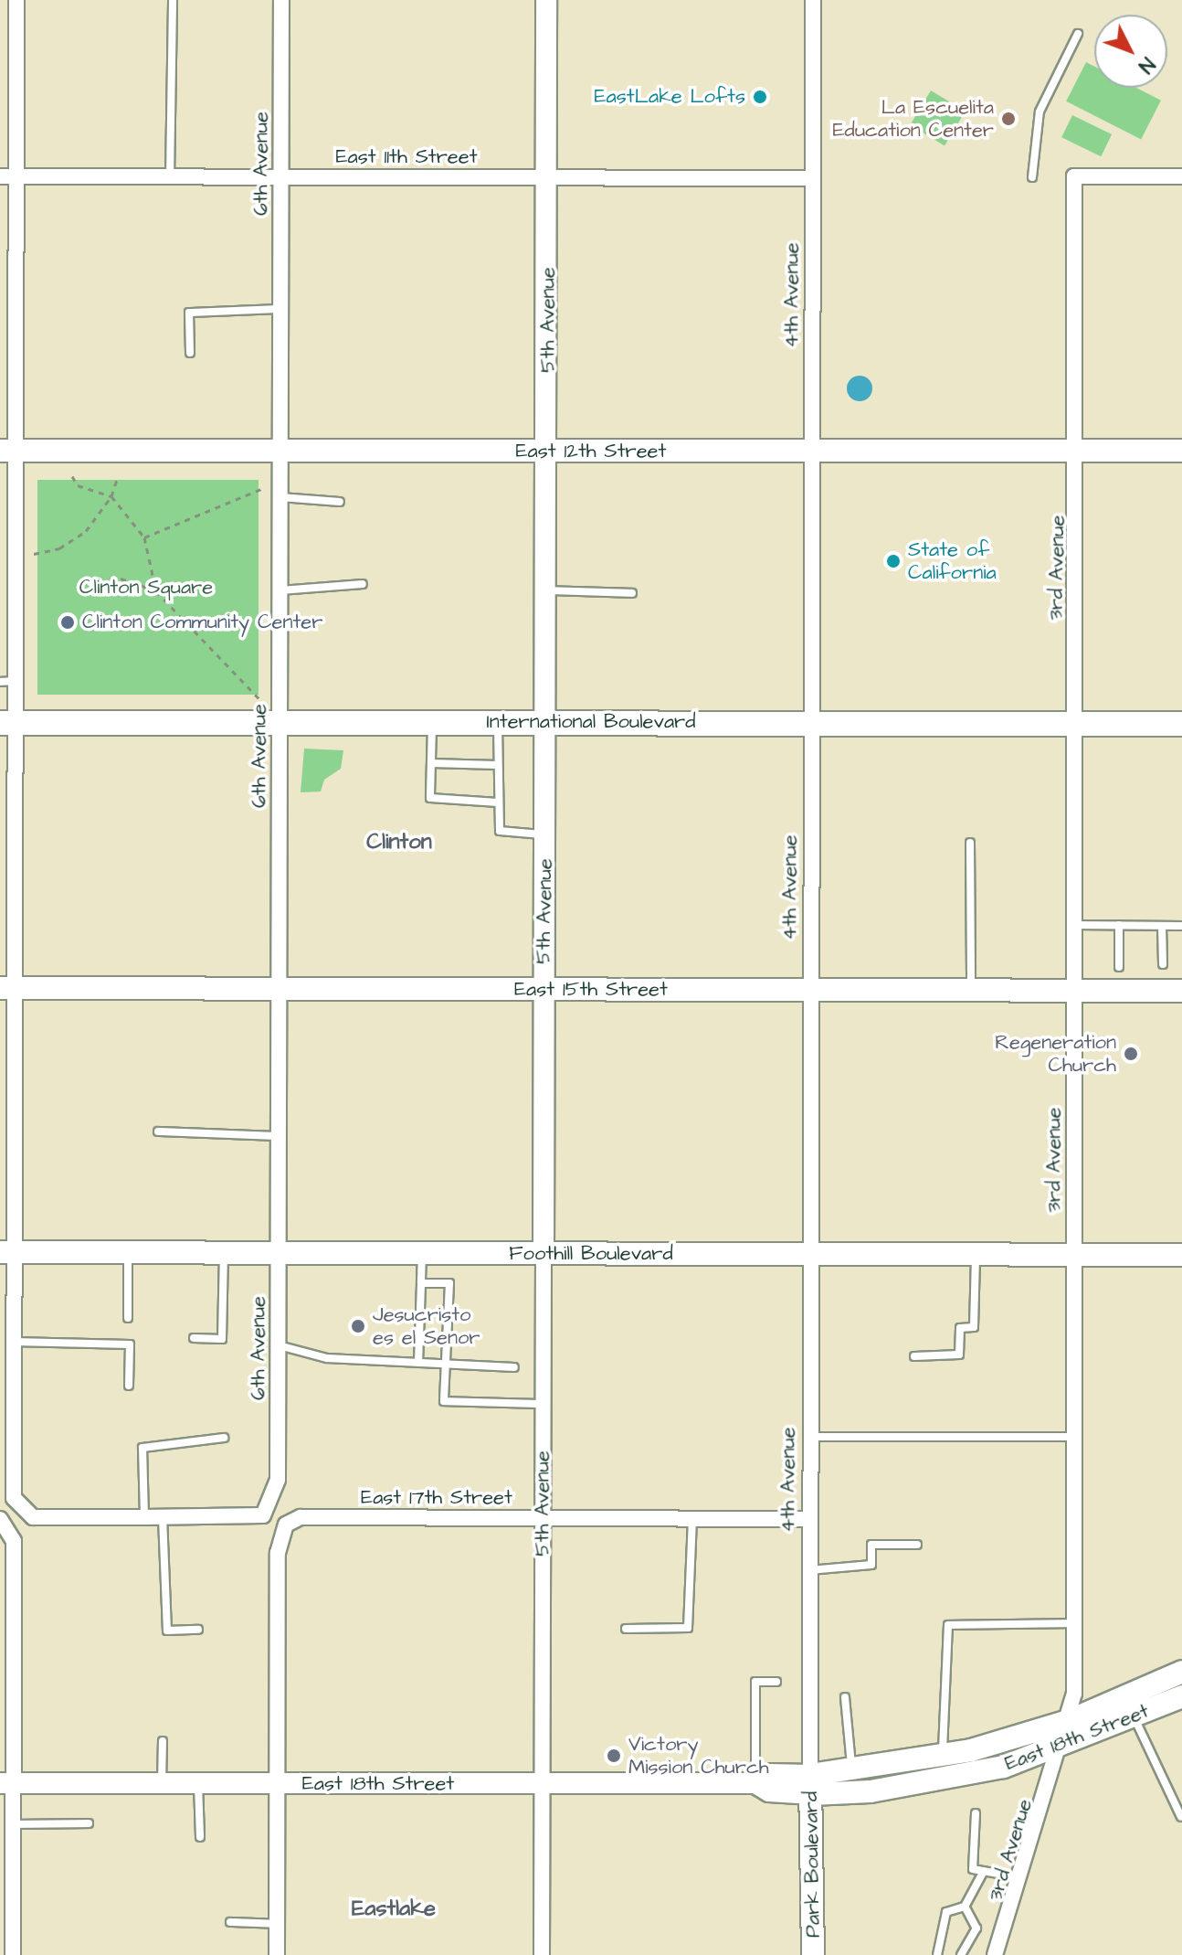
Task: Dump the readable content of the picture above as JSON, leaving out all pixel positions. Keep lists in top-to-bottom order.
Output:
{
  "streets": {
    "main road": [
      "East 12th Street",
      "International Boulevard",
      "East 15th Street",
      "Foothill Boulevard",
      "East 18th Street",
      "Park Boulevard"
    ],
    "street": [
      "East 11th Street",
      "6th Avenue",
      "4th Avenue",
      "5th Avenue",
      "3rd Avenue",
      "East 17th Street"
    ]
  },
  "crossings": [
    ["East 11th Street", "6th Avenue"],
    ["East 11th Street", "4th Avenue"],
    ["East 11th Street", "5th Avenue"],
    ["6th Avenue", "East 12th Street"],
    ["6th Avenue", "International Boulevard"],
    ["6th Avenue", "East 15th Street"],
    ["6th Avenue", "Foothill Boulevard"],
    ["4th Avenue", "East 12th Street"],
    ["4th Avenue", "International Boulevard"],
    ["4th Avenue", "East 15th Street"],
    ["4th Avenue", "Foothill Boulevard"],
    ["4th Avenue", "East 17th Street"],
    ["4th Avenue", "East 18th Street"],
    ["4th Avenue", "Park Boulevard"],
    ["5th Avenue", "East 12th Street"],
    ["5th Avenue", "International Boulevard"],
    ["5th Avenue", "East 15th Street"],
    ["5th Avenue", "Foothill Boulevard"],
    ["5th Avenue", "East 17th Street"],
    ["5th Avenue", "East 18th Street"],
    ["East 12th Street", "3rd Avenue"],
    ["3rd Avenue", "International Boulevard"],
    ["3rd Avenue", "East 15th Street"],
    ["3rd Avenue", "Foothill Boulevard"],
    ["3rd Avenue", "East 18th Street"],
    ["East 17th Street", "East 18th Street"],
    ["East 18th Street", "Park Boulevard"]
  ],
  "districts": ["Clinton", "Eastlake"],
  "parks": ["Clinton Square"],
  "places": [
    "EastLake Lofts",
    "La Escuelita Education Center",
    "State of California",
    "Clinton Community Center",
    "Regeneration Church",
    "Jesucristo es el Senor",
    "Victory Mission Church"
  ],
  "north": "bottom right"
}
